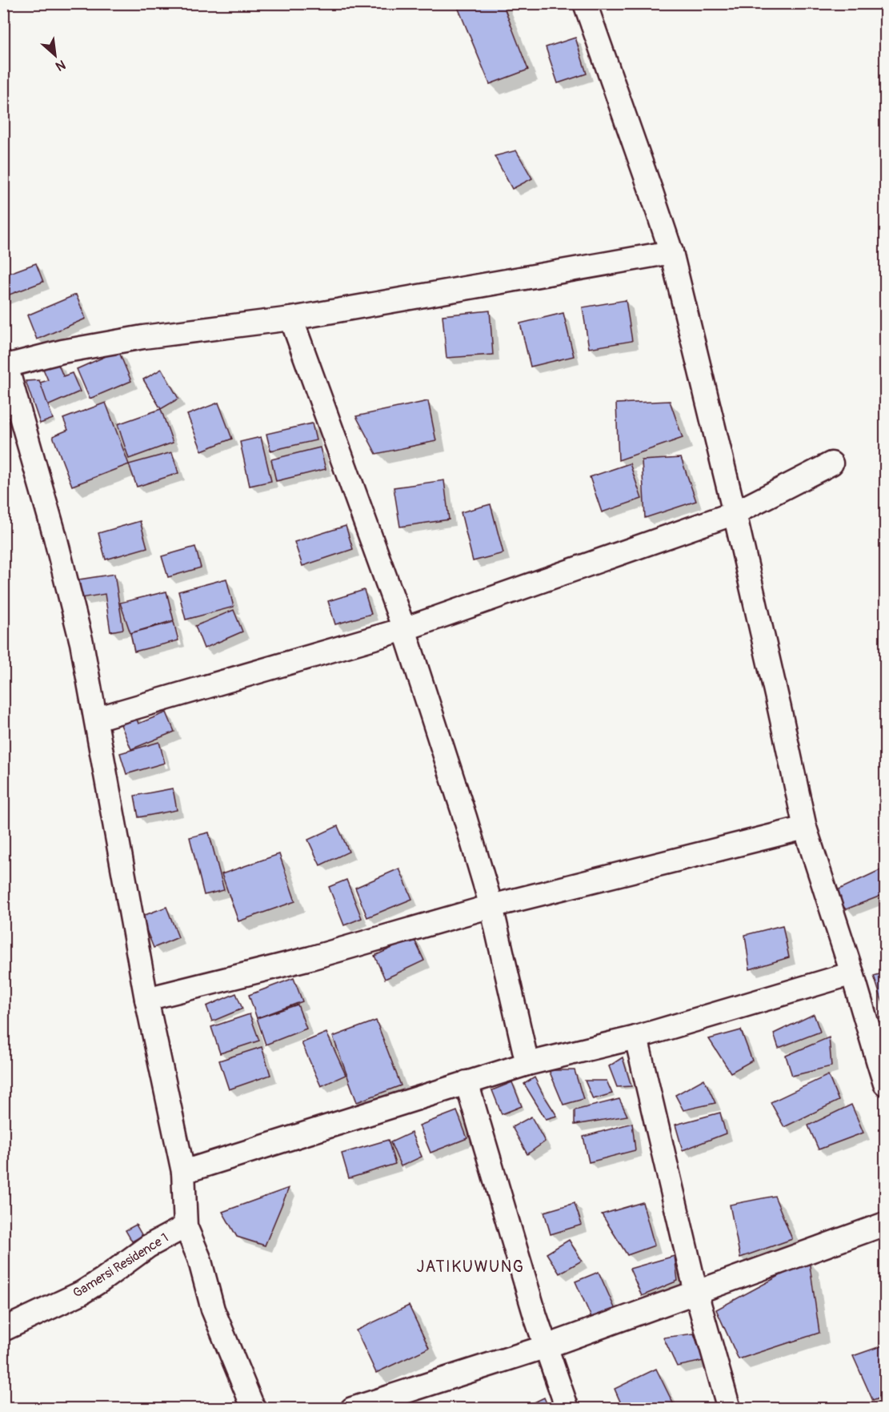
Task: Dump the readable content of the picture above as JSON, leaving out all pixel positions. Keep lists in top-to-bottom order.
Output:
{
  "streets": {
    "street": ["Gamersi Residence 1"]
  },
  "districts": ["JATIKUWUNG"],
  "north": "bottom right"
}
